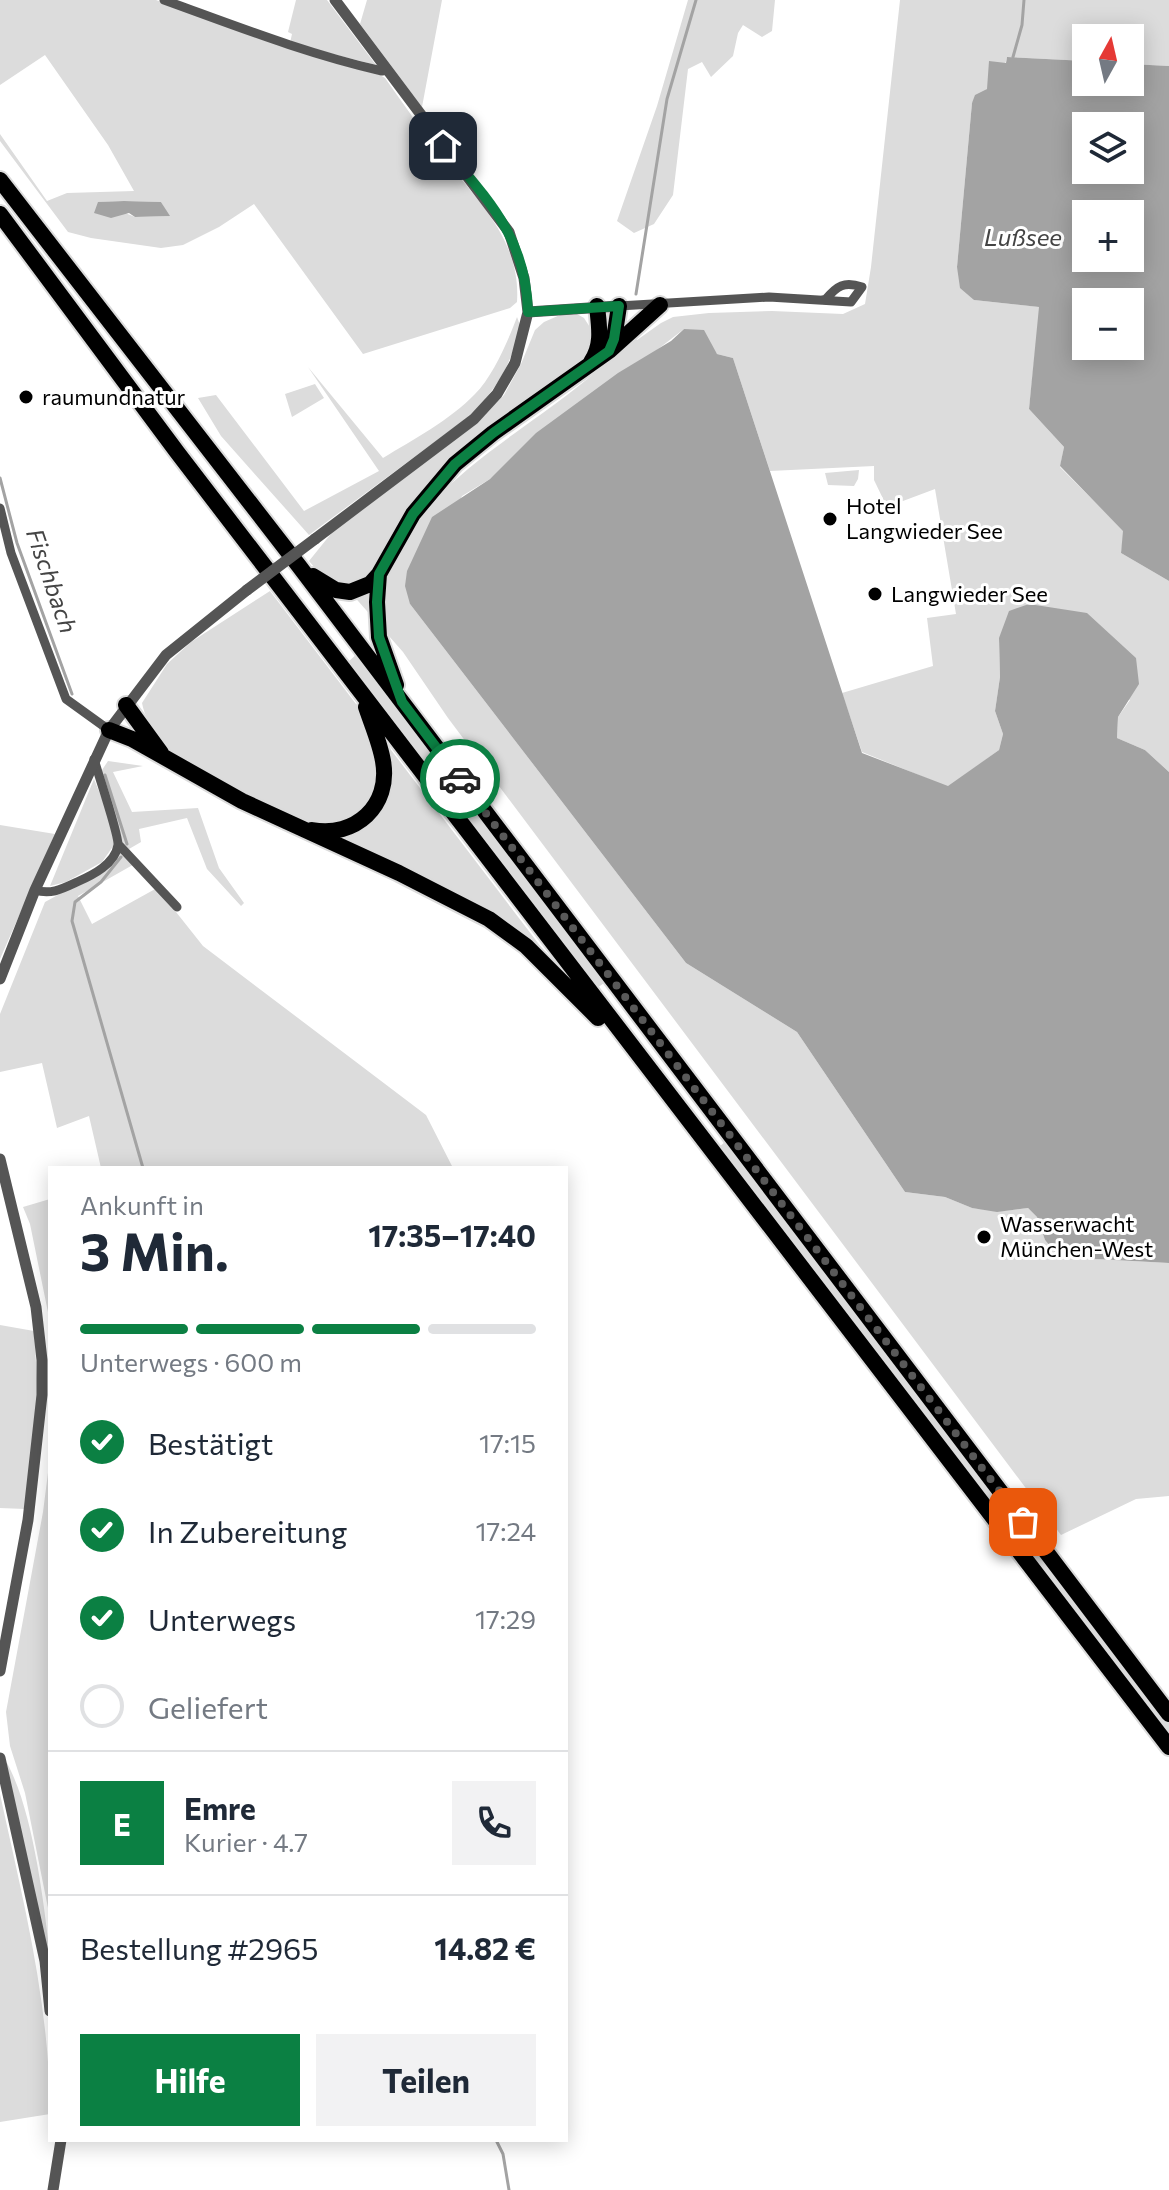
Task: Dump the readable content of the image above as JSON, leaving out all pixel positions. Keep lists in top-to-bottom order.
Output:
{
  "water": ["Lußsee", "Fischbach"],
  "places": [
    "raumundnatur",
    "Hotel Langwieder See",
    "Langwieder See",
    "Wasserwacht München-West"
  ],
  "north": "top",
  "page": {
    "map_buttons": ["+", "−"],
    "heading": ["3 Min.", "Ankunft in", "17:35–17:40"],
    "panel": [
      "Emre",
      "Kurier · 4.7",
      "Bestellung #2965",
      "14.82 €"
    ],
    "bar": "Unterwegs · 600 m",
    "list": [
      ["Bestätigt", "17:15"],
      ["In Zubereitung", "17:24"],
      ["Unterwegs", "17:29"],
      "Geliefert"
    ],
    "round": "E",
    "buttons": ["Hilfe", "Teilen"]
  }
}
